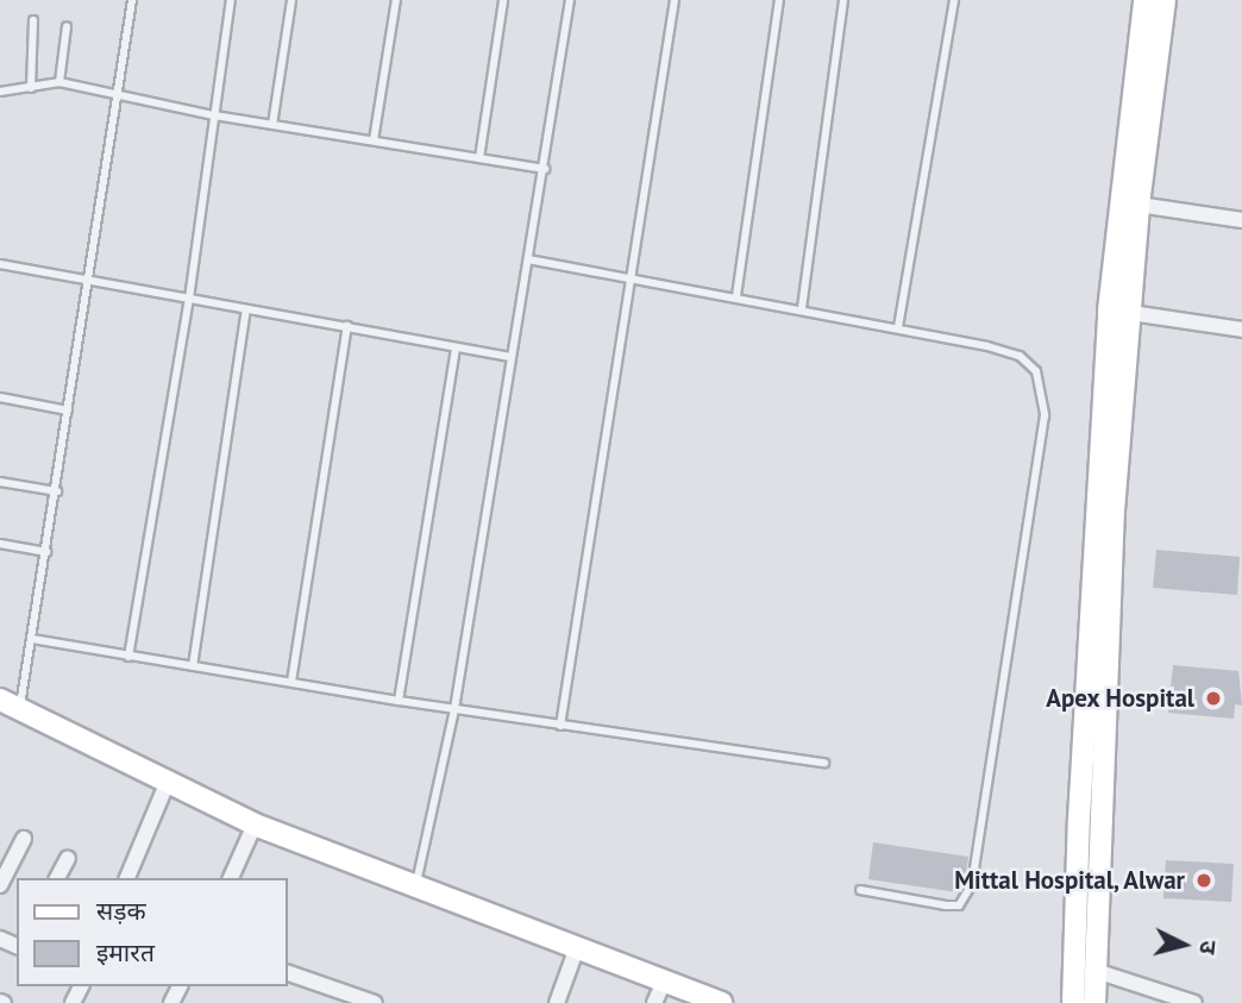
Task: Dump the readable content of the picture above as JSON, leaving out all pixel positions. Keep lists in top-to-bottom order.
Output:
{
  "places": ["Apex Hospital", "Mittal Hospital, Alwar"],
  "legend": ["सड़क", "इमारत"],
  "north": "right"
}
